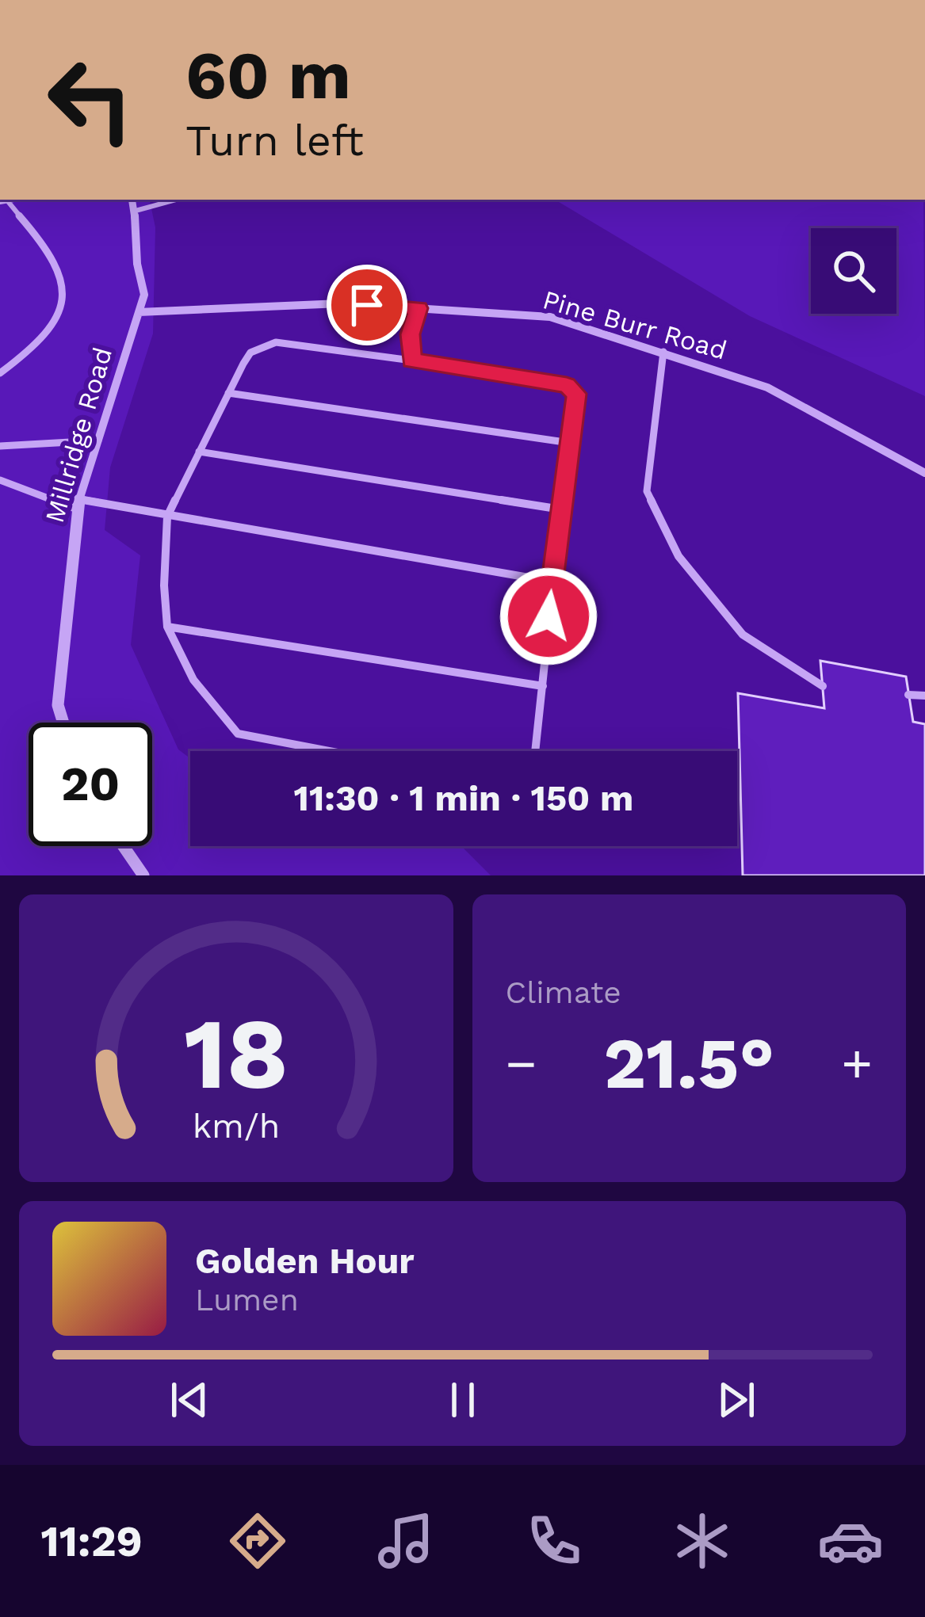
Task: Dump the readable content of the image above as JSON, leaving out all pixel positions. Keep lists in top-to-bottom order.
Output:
{
  "streets": {
    "street": ["Pine Burr Road", "Millridge Road"]
  },
  "crossings": [
    ["Pine Burr Road", "Millridge Road"]
  ],
  "page": {
    "turn": ["60 m", "Turn left"],
    "limit": "20",
    "trip": "11:30 · 1 min · 150 m",
    "tile": "Climate",
    "heat": ["−", "21.5°", "+"],
    "song": ["Golden Hour", "Lumen"],
    "tabs": "11:29",
    "gauge": ["18", "km/h"]
  }
}
